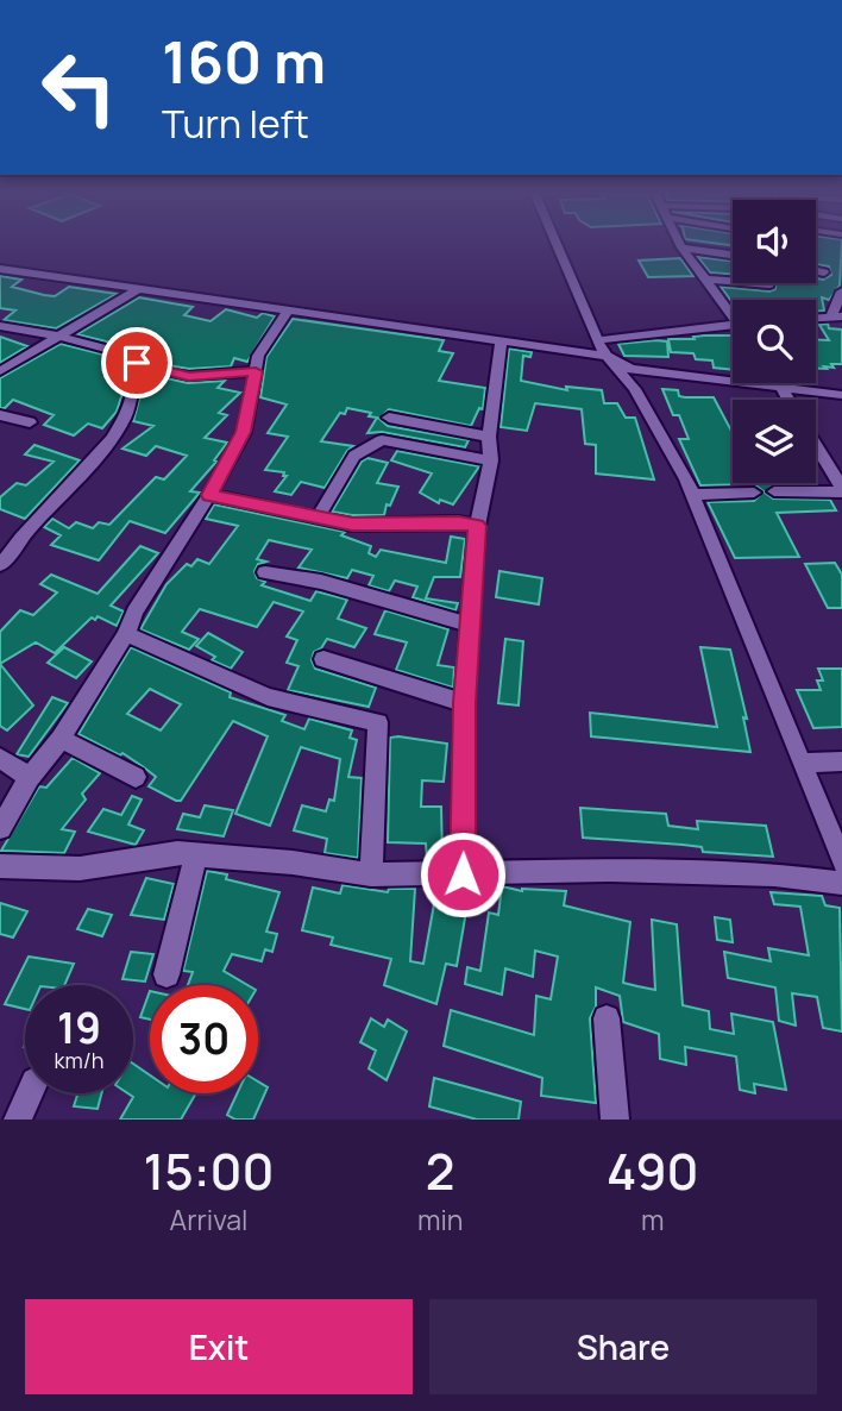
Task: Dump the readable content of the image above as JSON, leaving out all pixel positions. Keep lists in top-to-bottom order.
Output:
{
  "page": {
    "turn": ["160 m", "Turn left"],
    "speed": "19 km/h",
    "limit": "30",
    "eta": [
      "15:00",
      "Arrival",
      "2",
      "min",
      "490",
      "m"
    ],
    "buttons": ["Exit", "Share"]
  }
}
